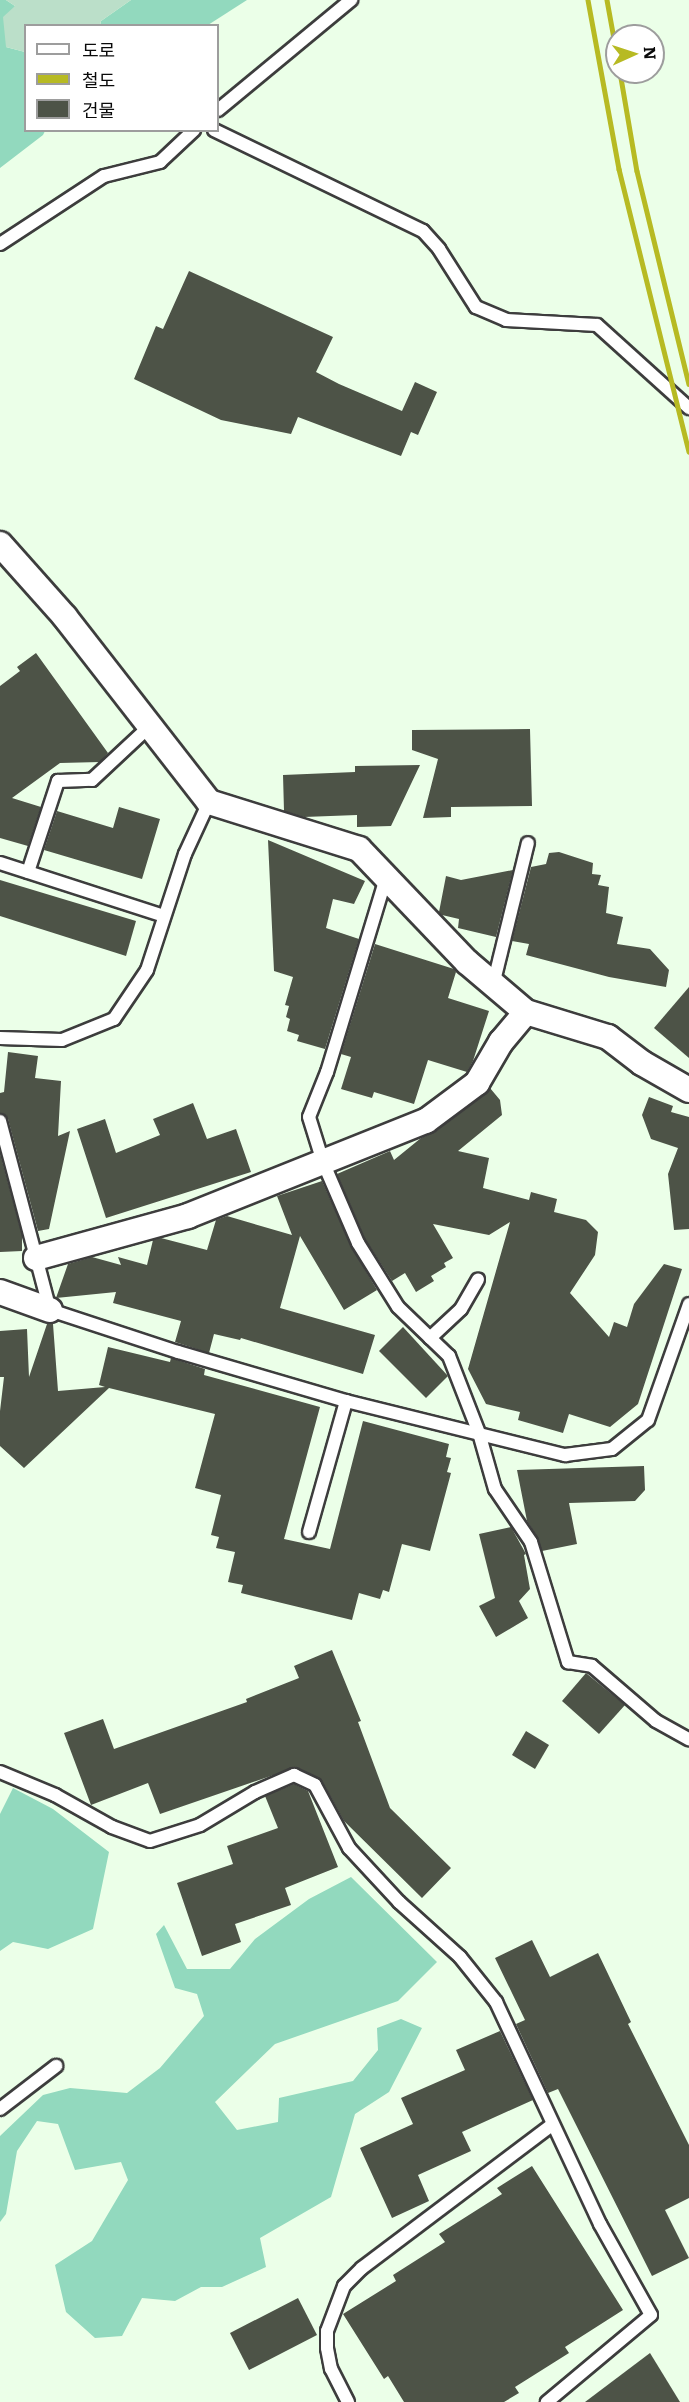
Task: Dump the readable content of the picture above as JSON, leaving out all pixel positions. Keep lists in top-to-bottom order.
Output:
{
  "legend": ["도로", "철도", "건물"],
  "north": "right"
}
